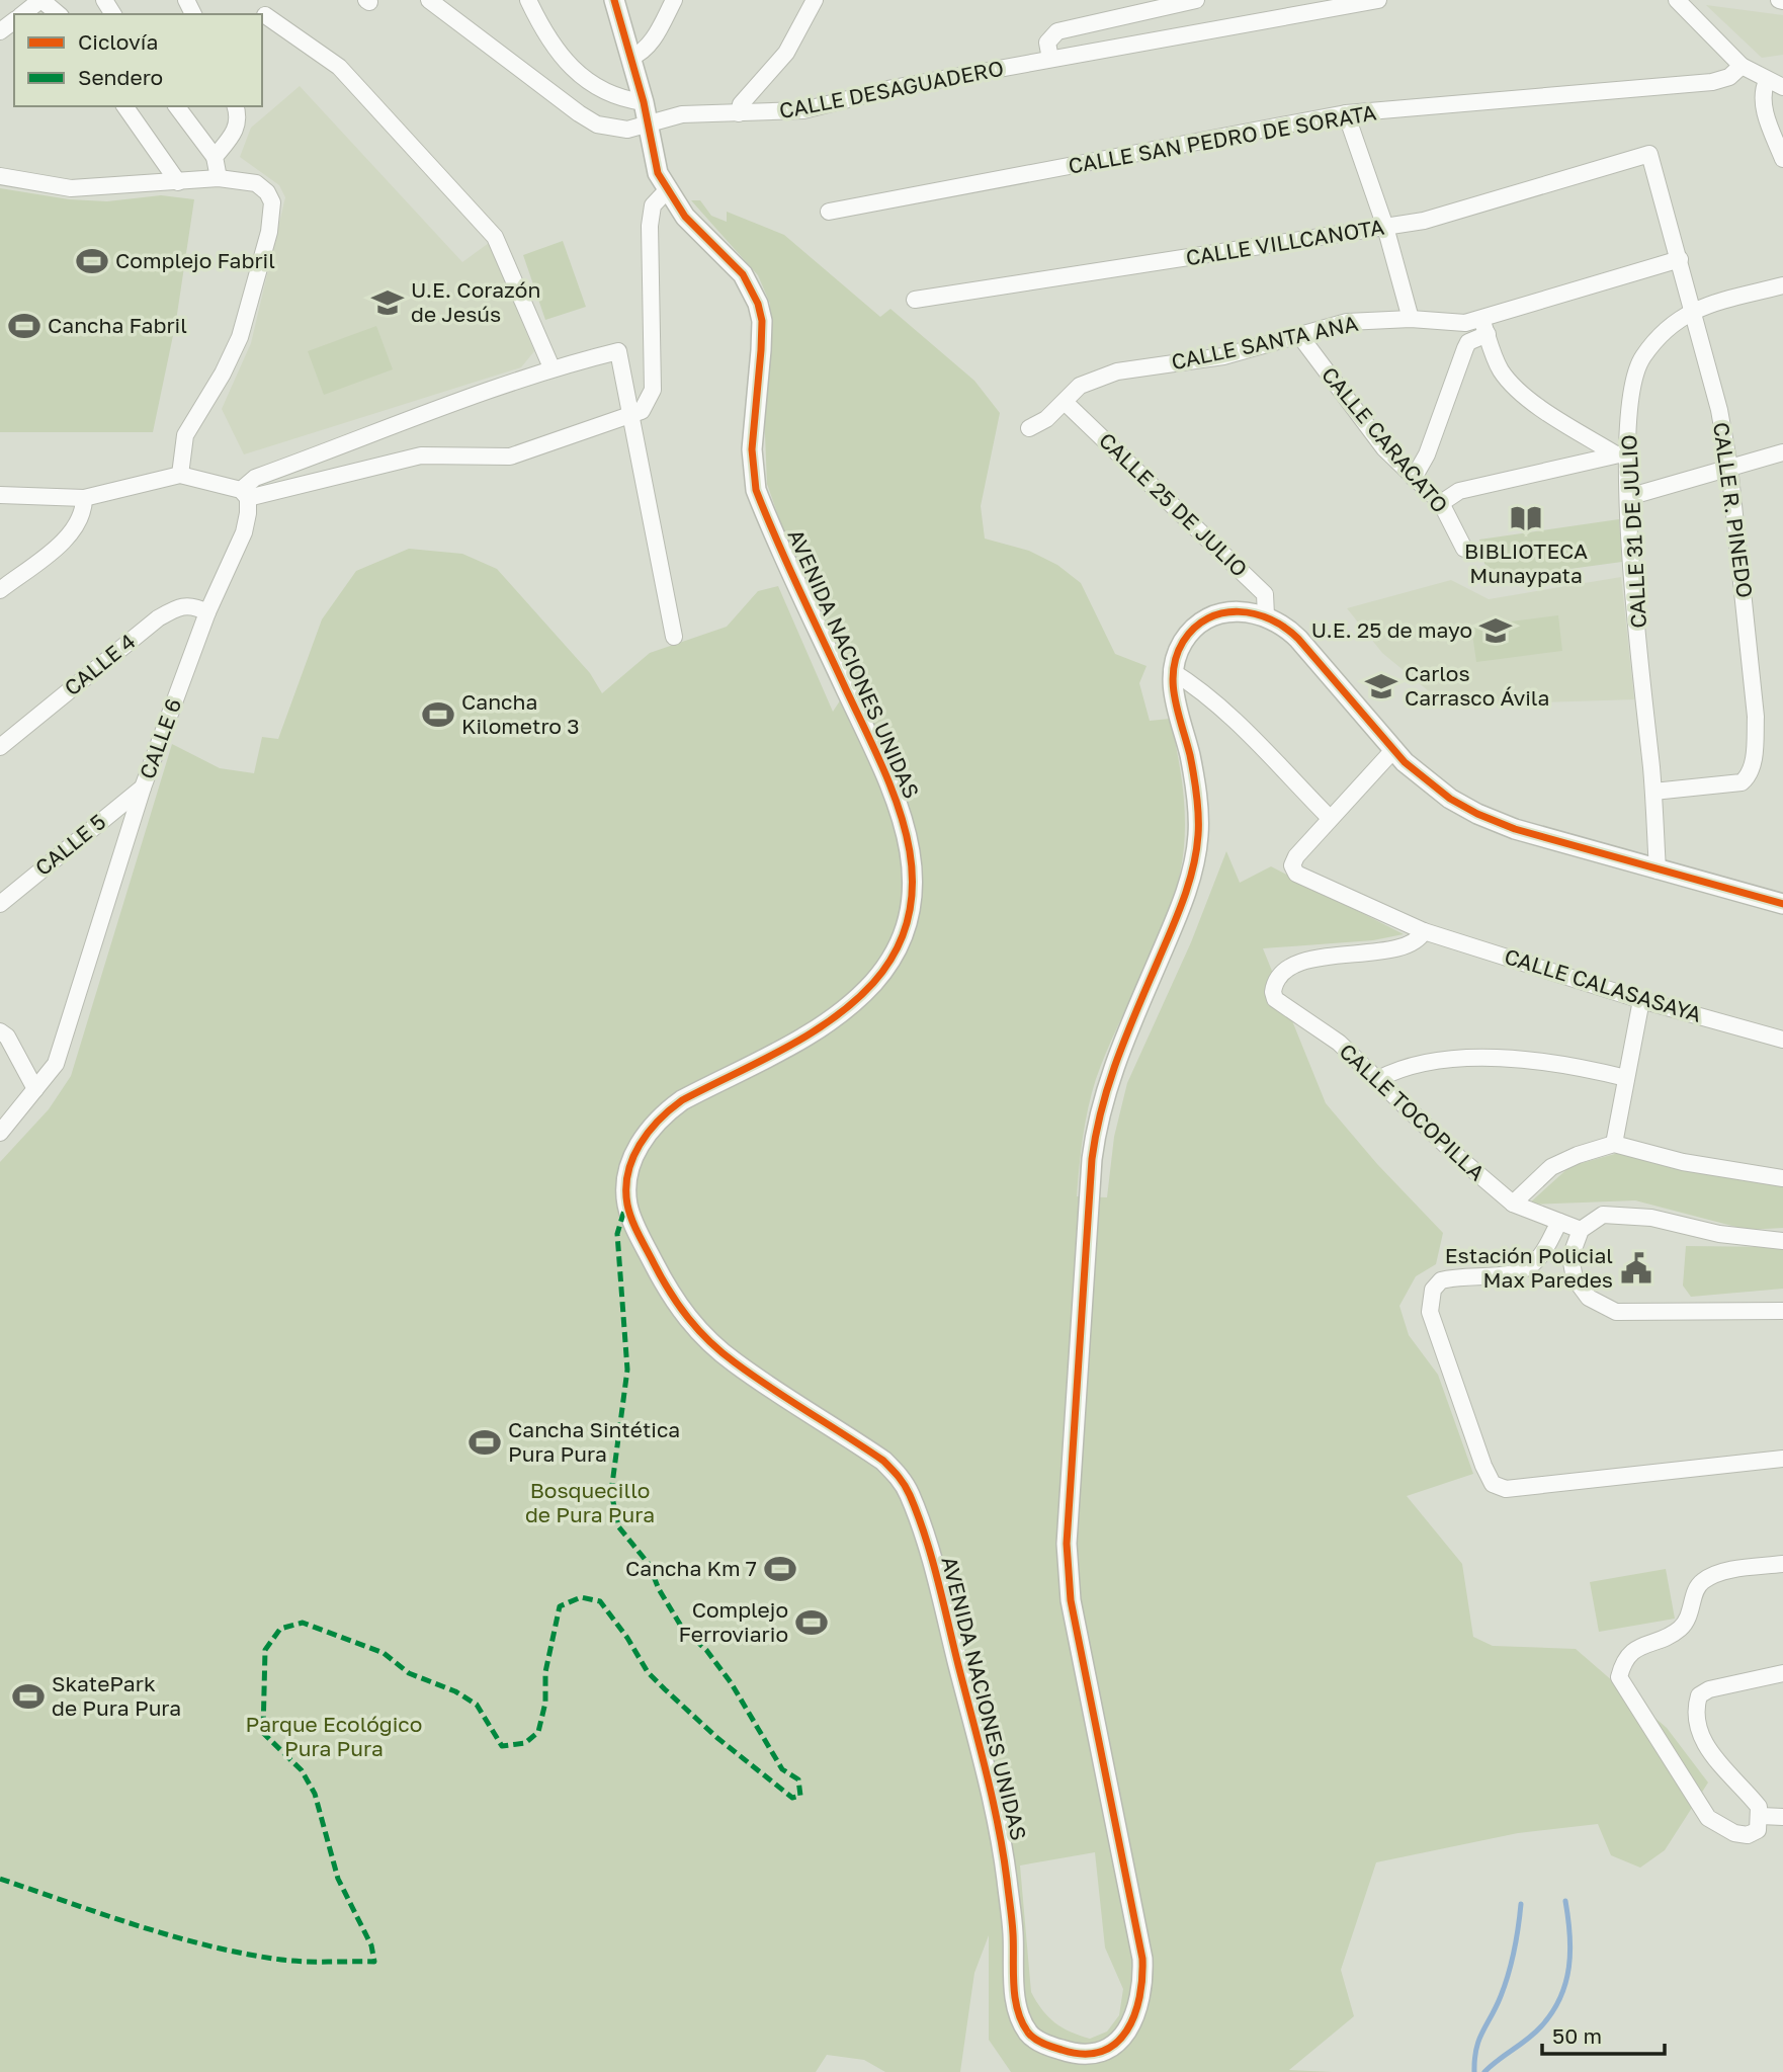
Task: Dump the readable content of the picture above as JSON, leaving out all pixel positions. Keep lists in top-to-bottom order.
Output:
{
  "streets": {
    "street": [
      "CALLE DESAGUADERO",
      "CALLE SAN PEDRO DE SORATA",
      "CALLE VILLCANOTA",
      "CALLE SANTA ANA",
      "CALLE CARACATO",
      "CALLE 25 DE JULIO",
      "CALLE R. PINEDO",
      "CALLE 31 DE JULIO",
      "AVENIDA NACIONES UNIDAS",
      "CALLE 4",
      "CALLE 6",
      "CALLE 5",
      "CALLE CALASASAYA",
      "CALLE TOCOPILLA"
    ]
  },
  "crossings": [
    ["CALLE DESAGUADERO", "AVENIDA NACIONES UNIDAS"],
    ["CALLE VILLCANOTA", "CALLE R. PINEDO"],
    ["CALLE SANTA ANA", "CALLE CARACATO"],
    ["CALLE SANTA ANA", "CALLE 25 DE JULIO"],
    ["CALLE SANTA ANA", "CALLE R. PINEDO"],
    ["CALLE R. PINEDO", "CALLE 31 DE JULIO"],
    ["CALLE 4", "CALLE 6"],
    ["CALLE 6", "CALLE 5"],
    ["CALLE CALASASAYA", "CALLE TOCOPILLA"]
  ],
  "parks": ["Bosquecillo de Pura Pura", "Parque Ecológico Pura Pura"],
  "places": {
    "sports": [
      "Complejo Fabril",
      "Cancha Fabril",
      "Cancha Kilometro 3",
      "Cancha Sintética Pura Pura",
      "Cancha Km 7",
      "Complejo Ferroviario",
      "SkatePark de Pura Pura"
    ],
    "school or university": ["U.E. Corazón de Jesús", "U.E. 25 de mayo", "Carlos Carrasco Ávila"],
    "library": ["BIBLIOTECA Munaypata"],
    "public building": ["Estación Policial Max Paredes"]
  },
  "legend": ["Ciclovía", "Sendero"],
  "scale_bar": "50 m"
}
